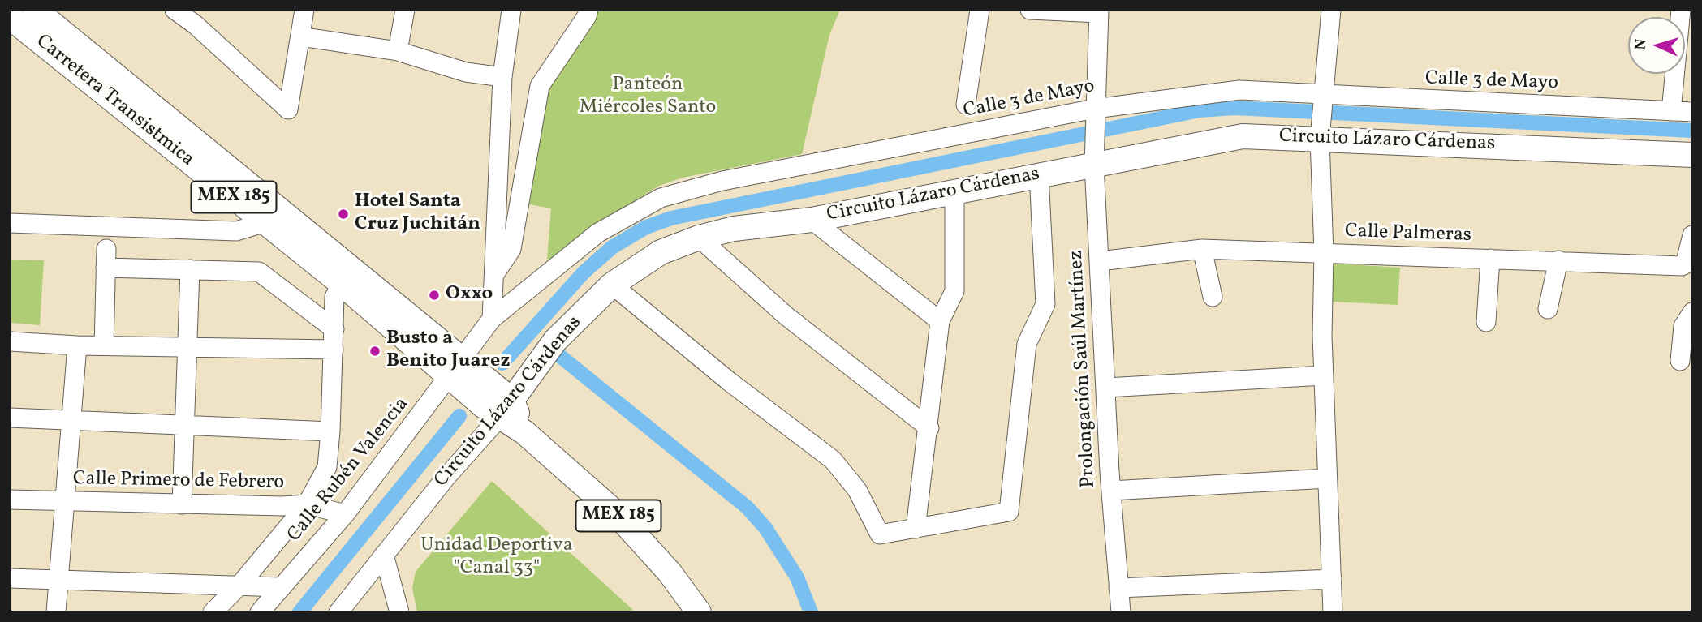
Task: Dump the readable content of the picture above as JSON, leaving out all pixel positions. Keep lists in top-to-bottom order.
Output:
{
  "streets": {
    "main road": ["Carretera Transistmica", "Circuito Lázaro Cárdenas", "MEX 185"],
    "street": [
      "Calle 3 de Mayo",
      "Calle Palmeras",
      "Prolongación Saúl Martínez",
      "Calle Rubén Valencia",
      "Calle Primero de Febrero"
    ]
  },
  "crossings": [
    ["Calle 3 de Mayo", "Carretera Transistmica"],
    ["Calle 3 de Mayo", "MEX 185"],
    ["Calle 3 de Mayo", "Prolongación Saúl Martínez"],
    ["Calle 3 de Mayo", "Calle Rubén Valencia"],
    ["Carretera Transistmica", "MEX 185"],
    ["Carretera Transistmica", "Calle Rubén Valencia"],
    ["Circuito Lázaro Cárdenas", "MEX 185"],
    ["Circuito Lázaro Cárdenas", "Prolongación Saúl Martínez"],
    ["MEX 185", "Calle Rubén Valencia"],
    ["Calle Palmeras", "Prolongación Saúl Martínez"],
    ["Calle Rubén Valencia", "Calle Primero de Febrero"]
  ],
  "parks": ["Panteón Miércoles Santo", "Unidad Deportiva \"Canal 33\""],
  "places": ["Hotel Santa Cruz Juchitán", "Oxxo", "Busto a Benito Juarez"],
  "north": "left"
}
